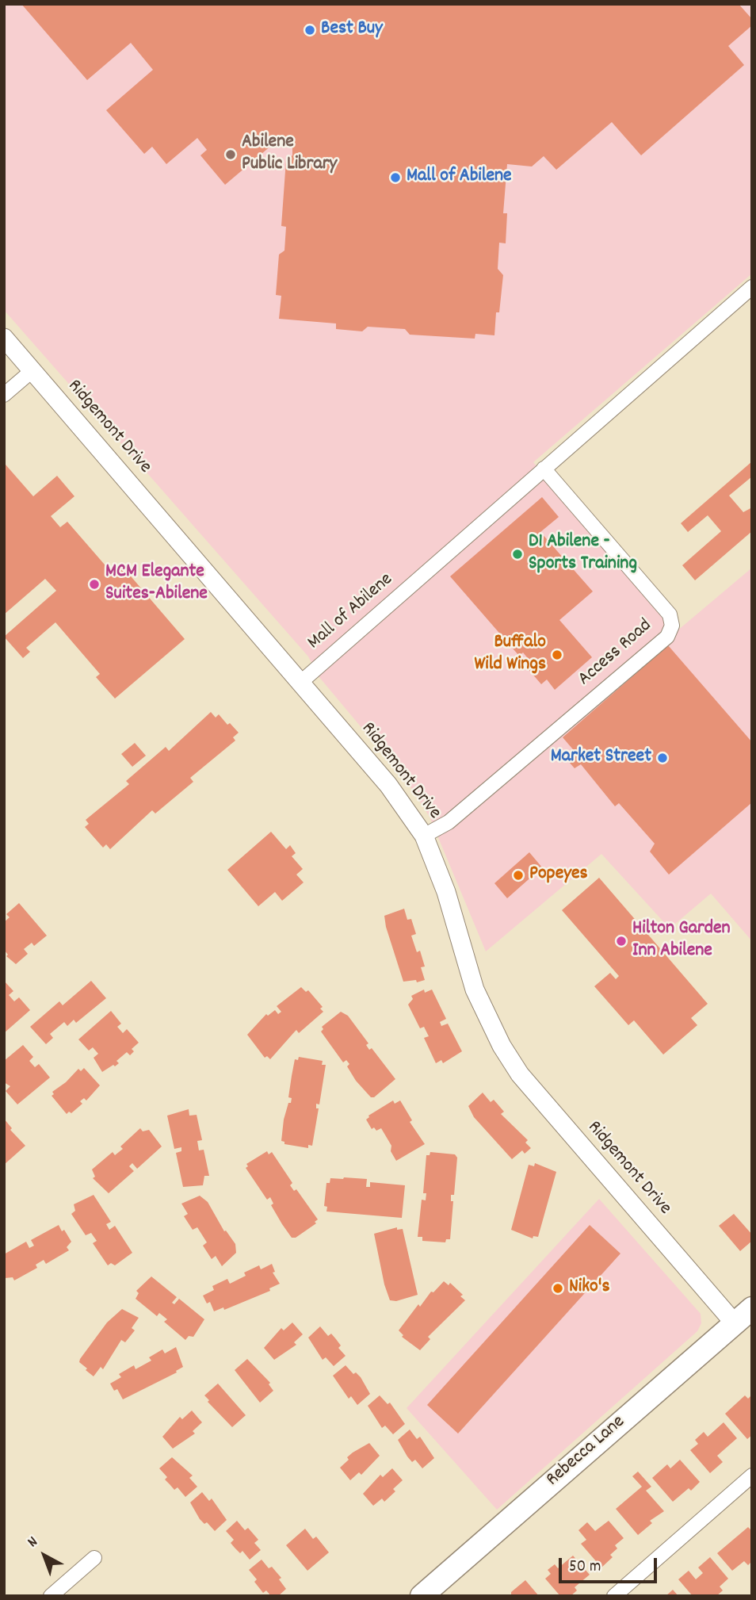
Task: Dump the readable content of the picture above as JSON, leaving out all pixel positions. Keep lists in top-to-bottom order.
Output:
{
  "streets": {
    "main road": ["Rebecca Lane"],
    "street": ["Ridgemont Drive", "Mall of Abilene", "Access Road"]
  },
  "crossings": [
    ["Ridgemont Drive", "Mall of Abilene"],
    ["Ridgemont Drive", "Access Road"],
    ["Ridgemont Drive", "Rebecca Lane"],
    ["Mall of Abilene", "Access Road"]
  ],
  "places": [
    "Best Buy",
    "Abilene Public Library",
    "Mall of Abilene",
    "D1 Abilene - Sports Training",
    "MCM Elegante Suites-Abilene",
    "Buffalo Wild Wings",
    "Market Street",
    "Popeyes",
    "Hilton Garden Inn Abilene",
    "Niko's"
  ],
  "scale_bar": "50 m",
  "north": "top left"
}
